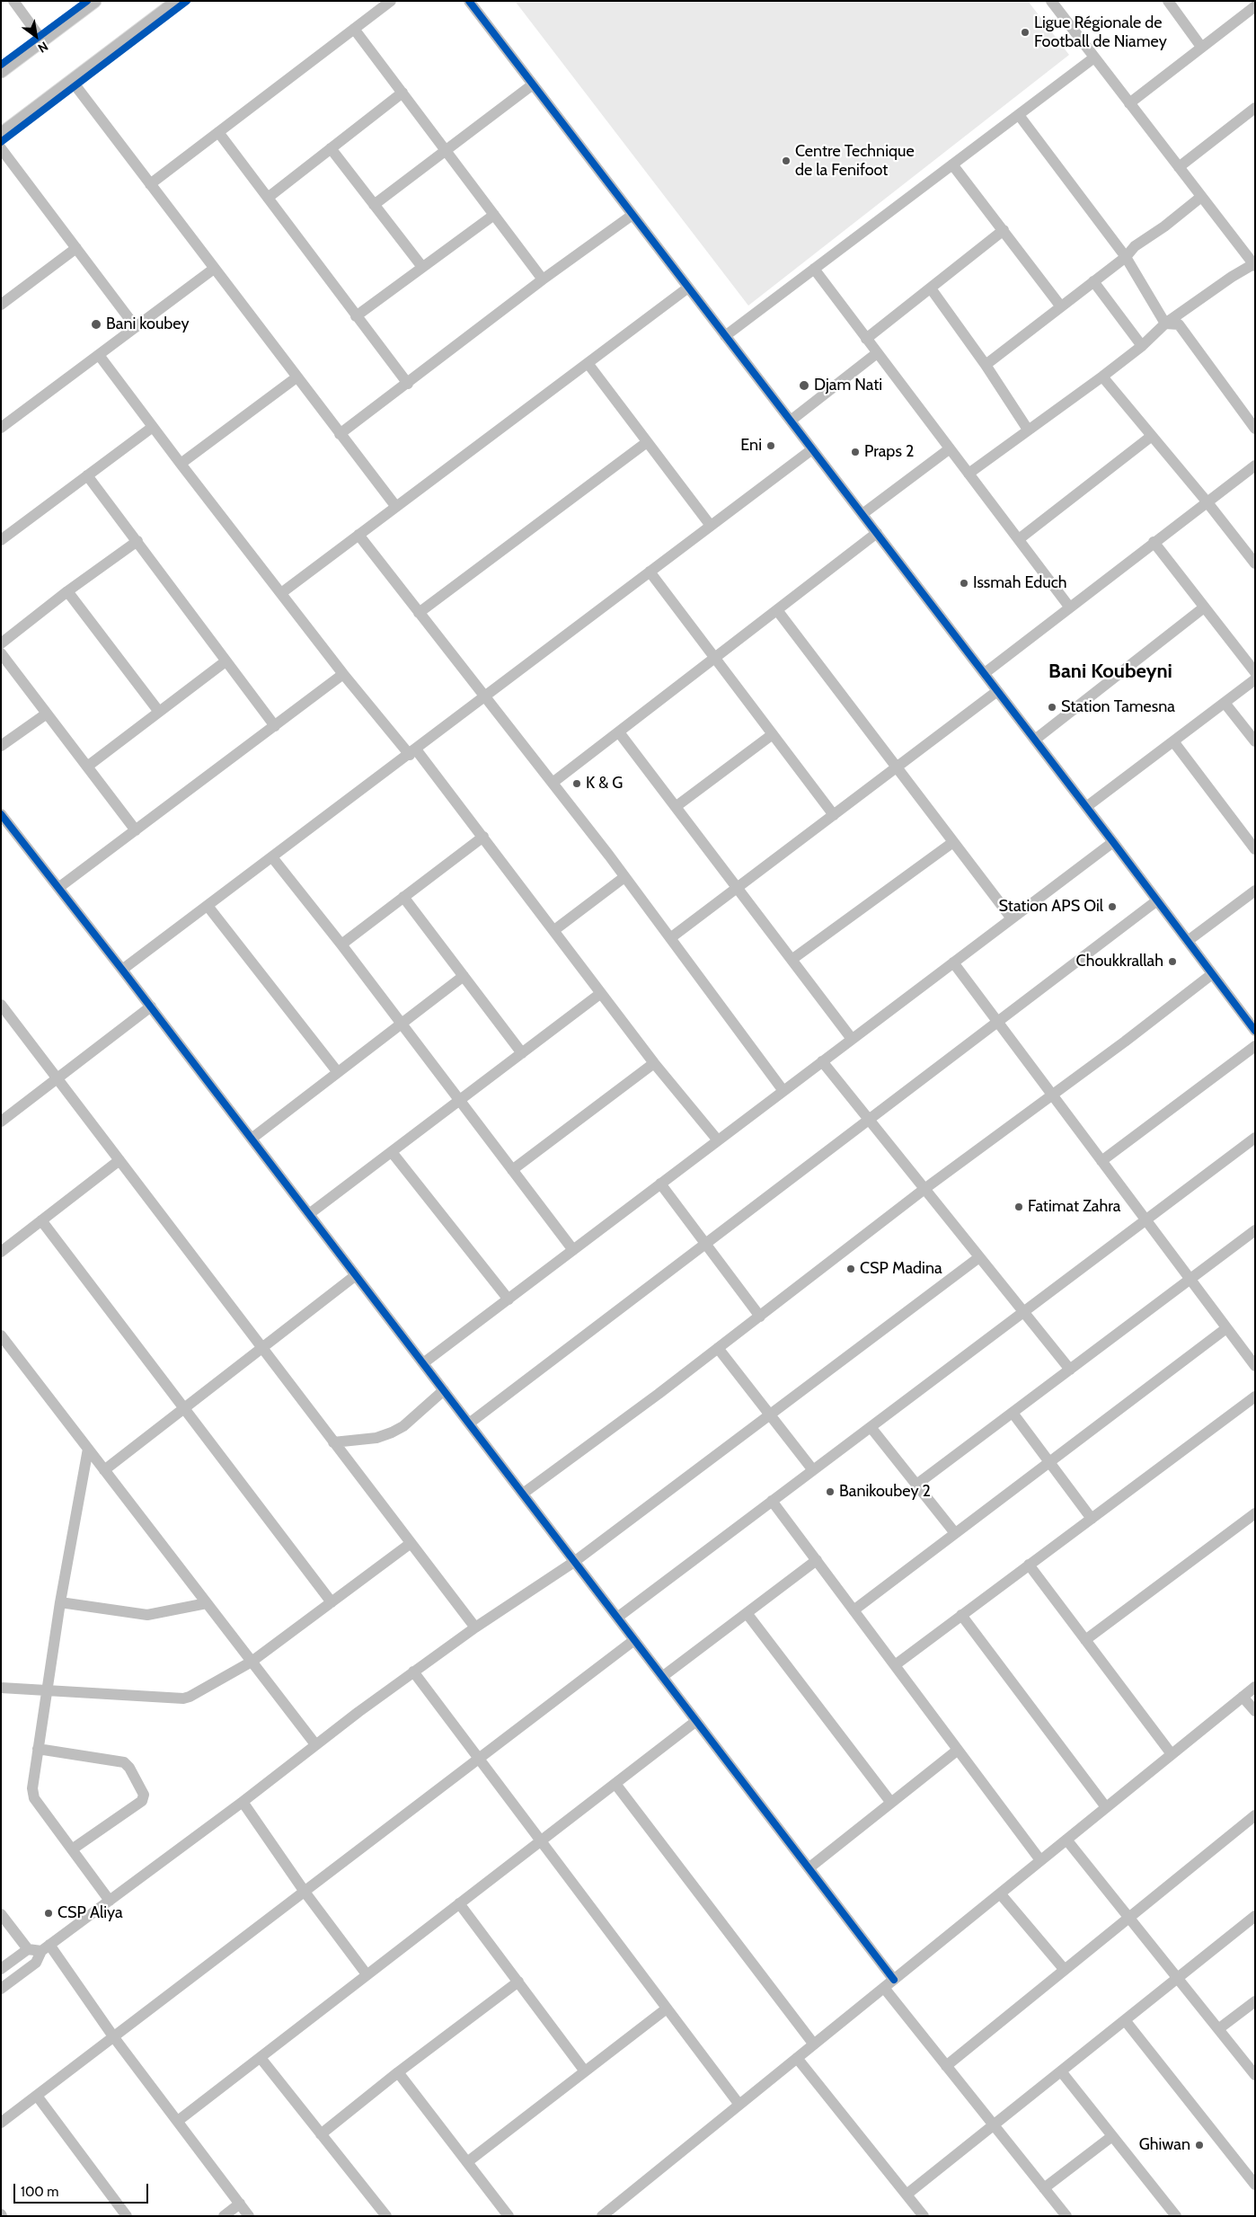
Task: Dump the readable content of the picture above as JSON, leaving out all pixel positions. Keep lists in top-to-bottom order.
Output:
{
  "districts": ["Bani Koubeyni"],
  "places": [
    "Ligue Régionale de Football de Niamey",
    "Centre Technique de la Fenifoot",
    "Bani koubey",
    "Djam Nati",
    "Eni",
    "Praps 2",
    "Issmah Educh",
    "Station Tamesna",
    "K & G",
    "Station APS Oil",
    "Choukkrallah",
    "Fatimat Zahra",
    "CSP Madina",
    "Banikoubey 2",
    "CSP Aliya",
    "Ghiwan"
  ],
  "scale_bar": "100 m",
  "north": "bottom right"
}
